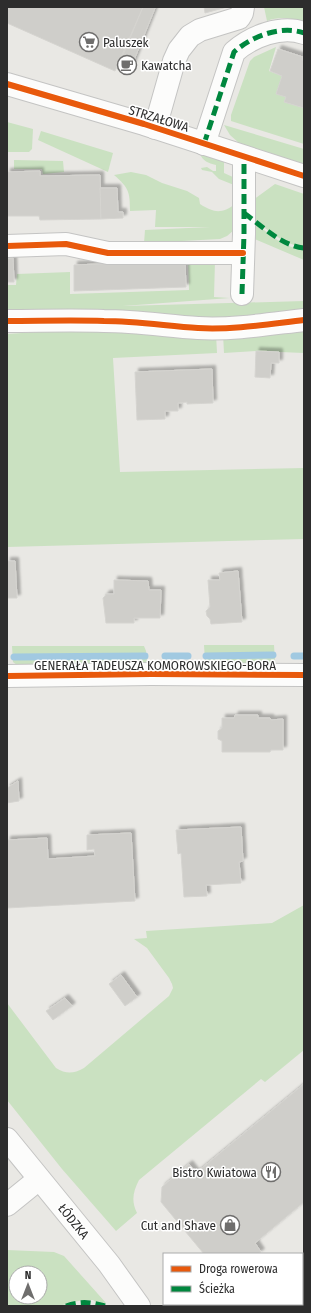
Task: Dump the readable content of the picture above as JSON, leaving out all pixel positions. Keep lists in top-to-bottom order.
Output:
{
  "streets": {
    "street": ["STRZAŁOWA", "GENERAŁA TADEUSZA KOMOROWSKIEGO-BORA", "ŁÓDZKA"]
  },
  "places": {
    "supermarket": ["Paluszek"],
    "cafe": ["Kawatcha"],
    "restaurant": ["Bistro Kwiatowa"],
    "shop": ["Cut and Shave"]
  },
  "legend": ["Droga rowerowa", "Ścieżka"],
  "north": "top"
}
